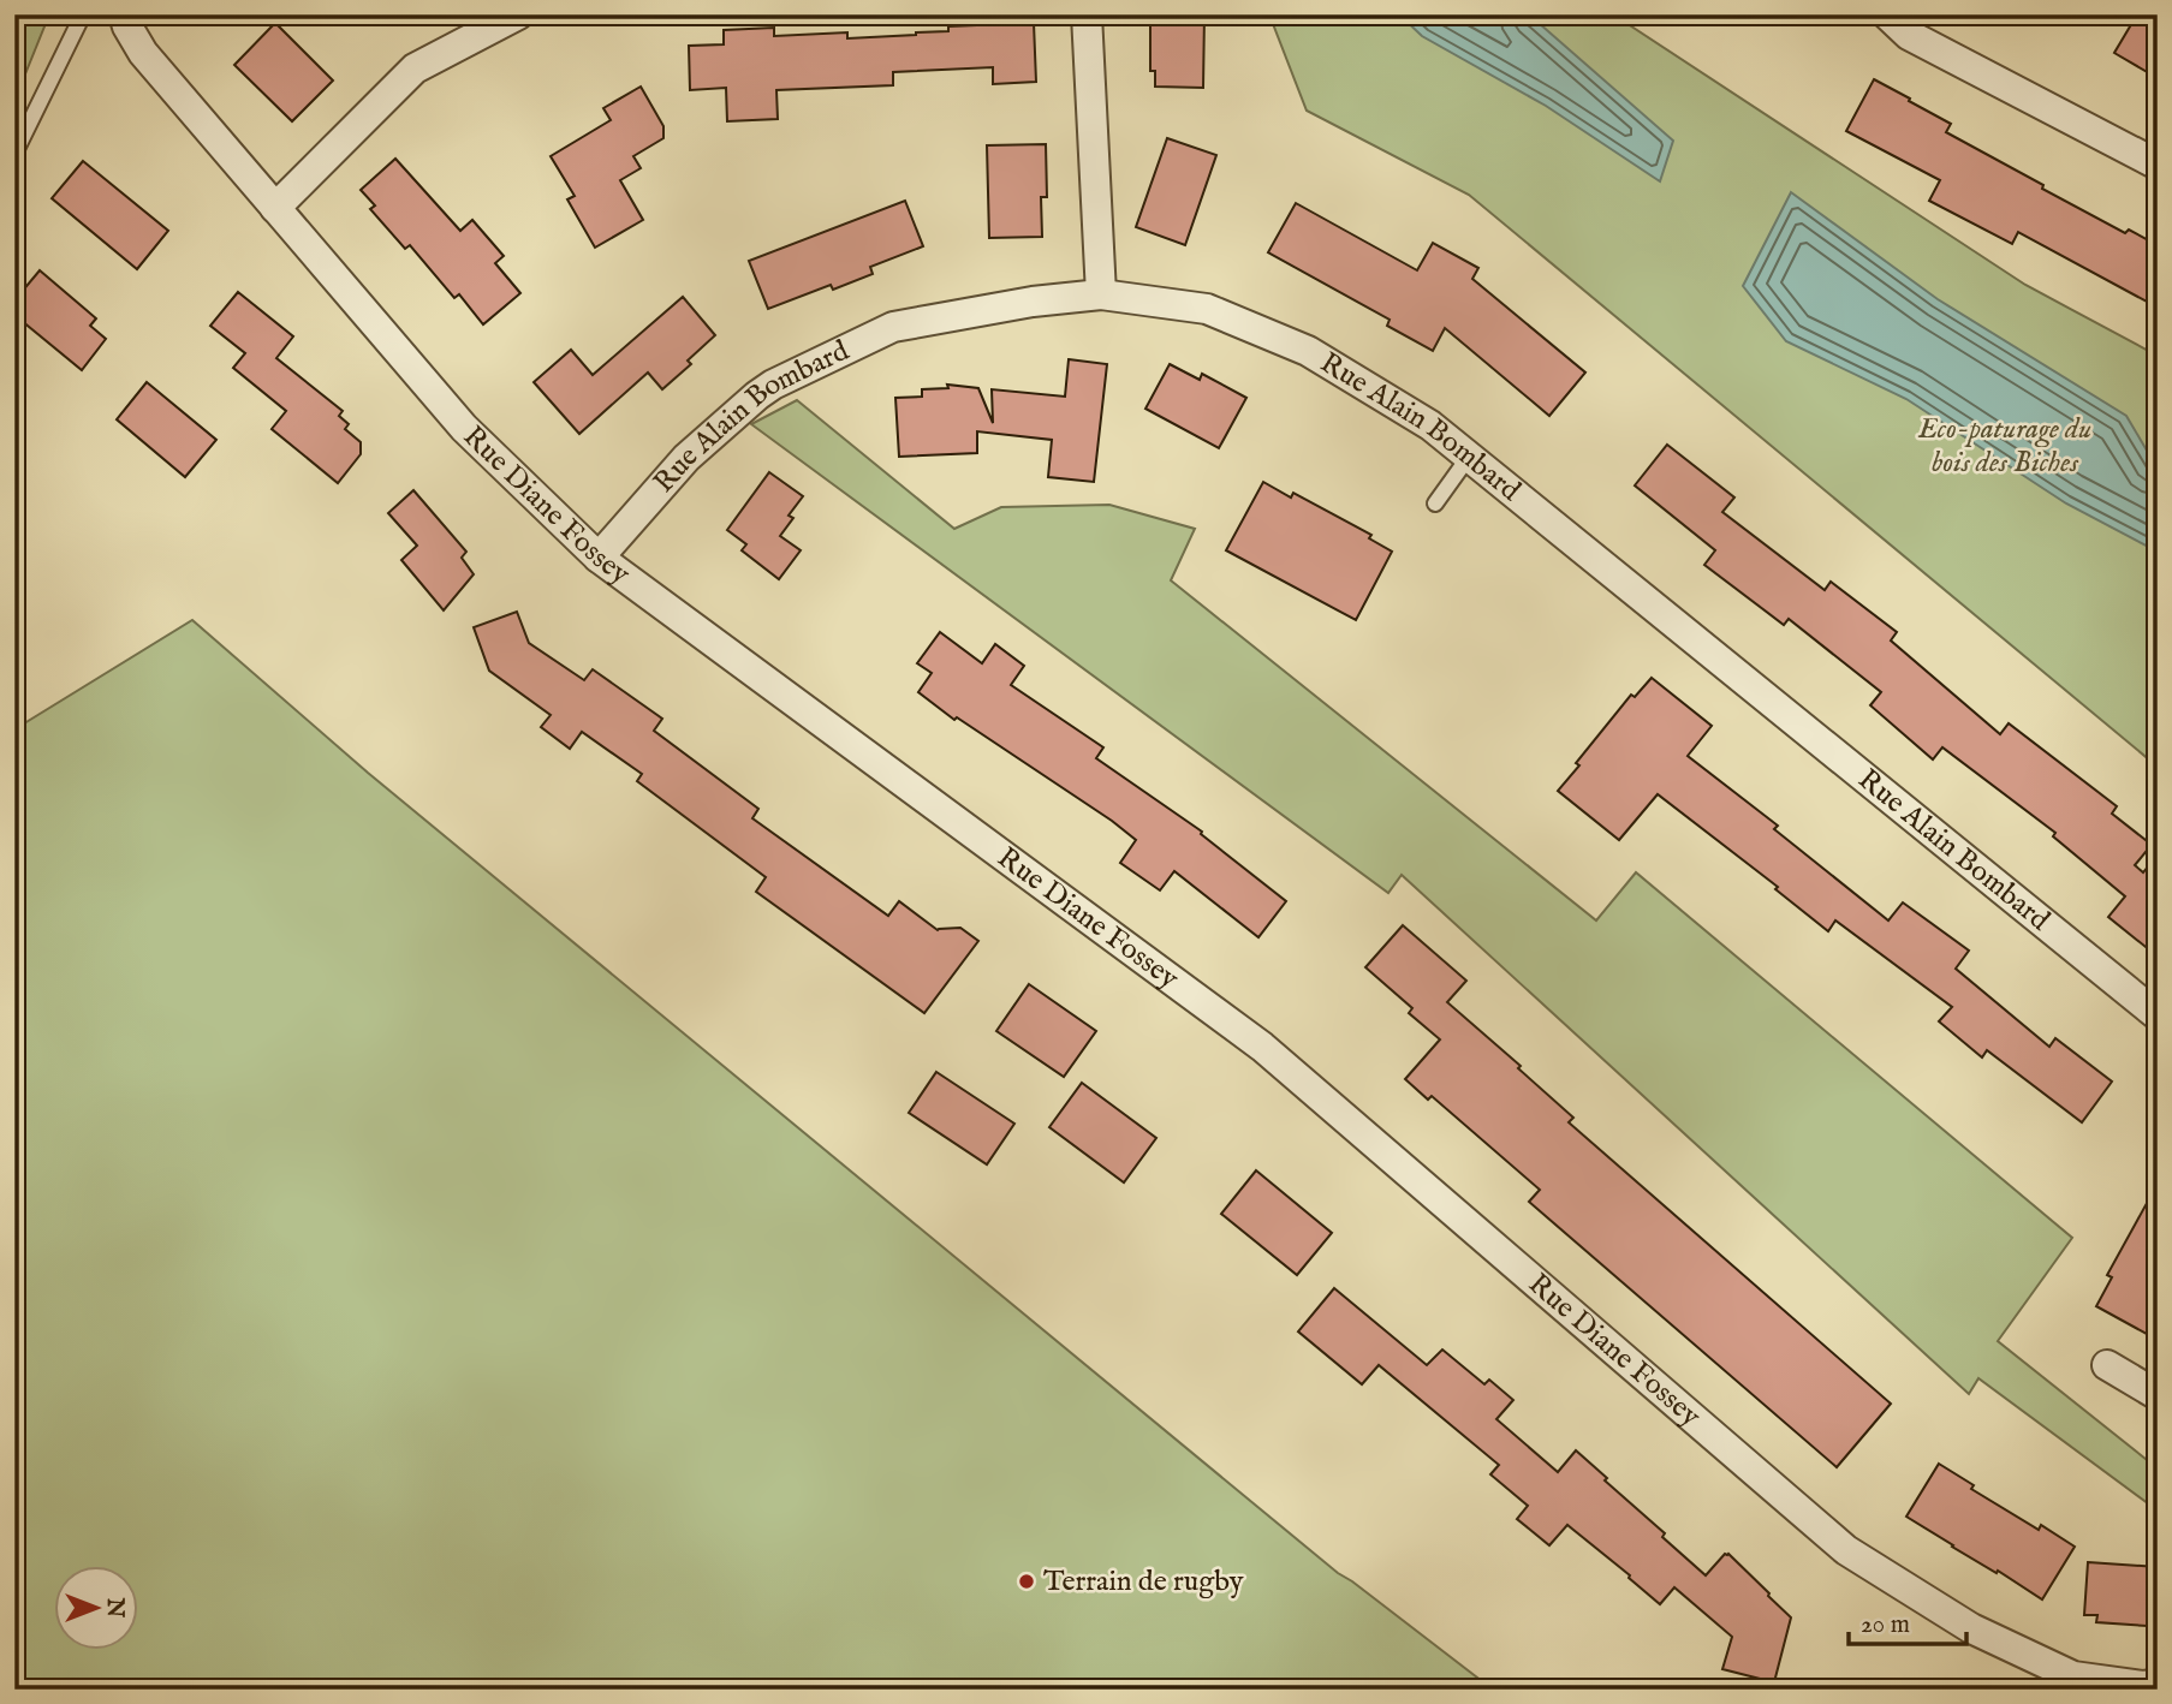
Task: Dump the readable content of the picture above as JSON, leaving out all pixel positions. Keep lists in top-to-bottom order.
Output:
{
  "streets": {
    "street": ["Rue Alain Bombard", "Rue Diane Fossey"]
  },
  "crossings": [
    ["Rue Alain Bombard", "Rue Diane Fossey"]
  ],
  "parks": ["Eco-paturage du bois des Biches"],
  "places": ["Terrain de rugby"],
  "scale_bar": "20 m",
  "north": "right"
}
